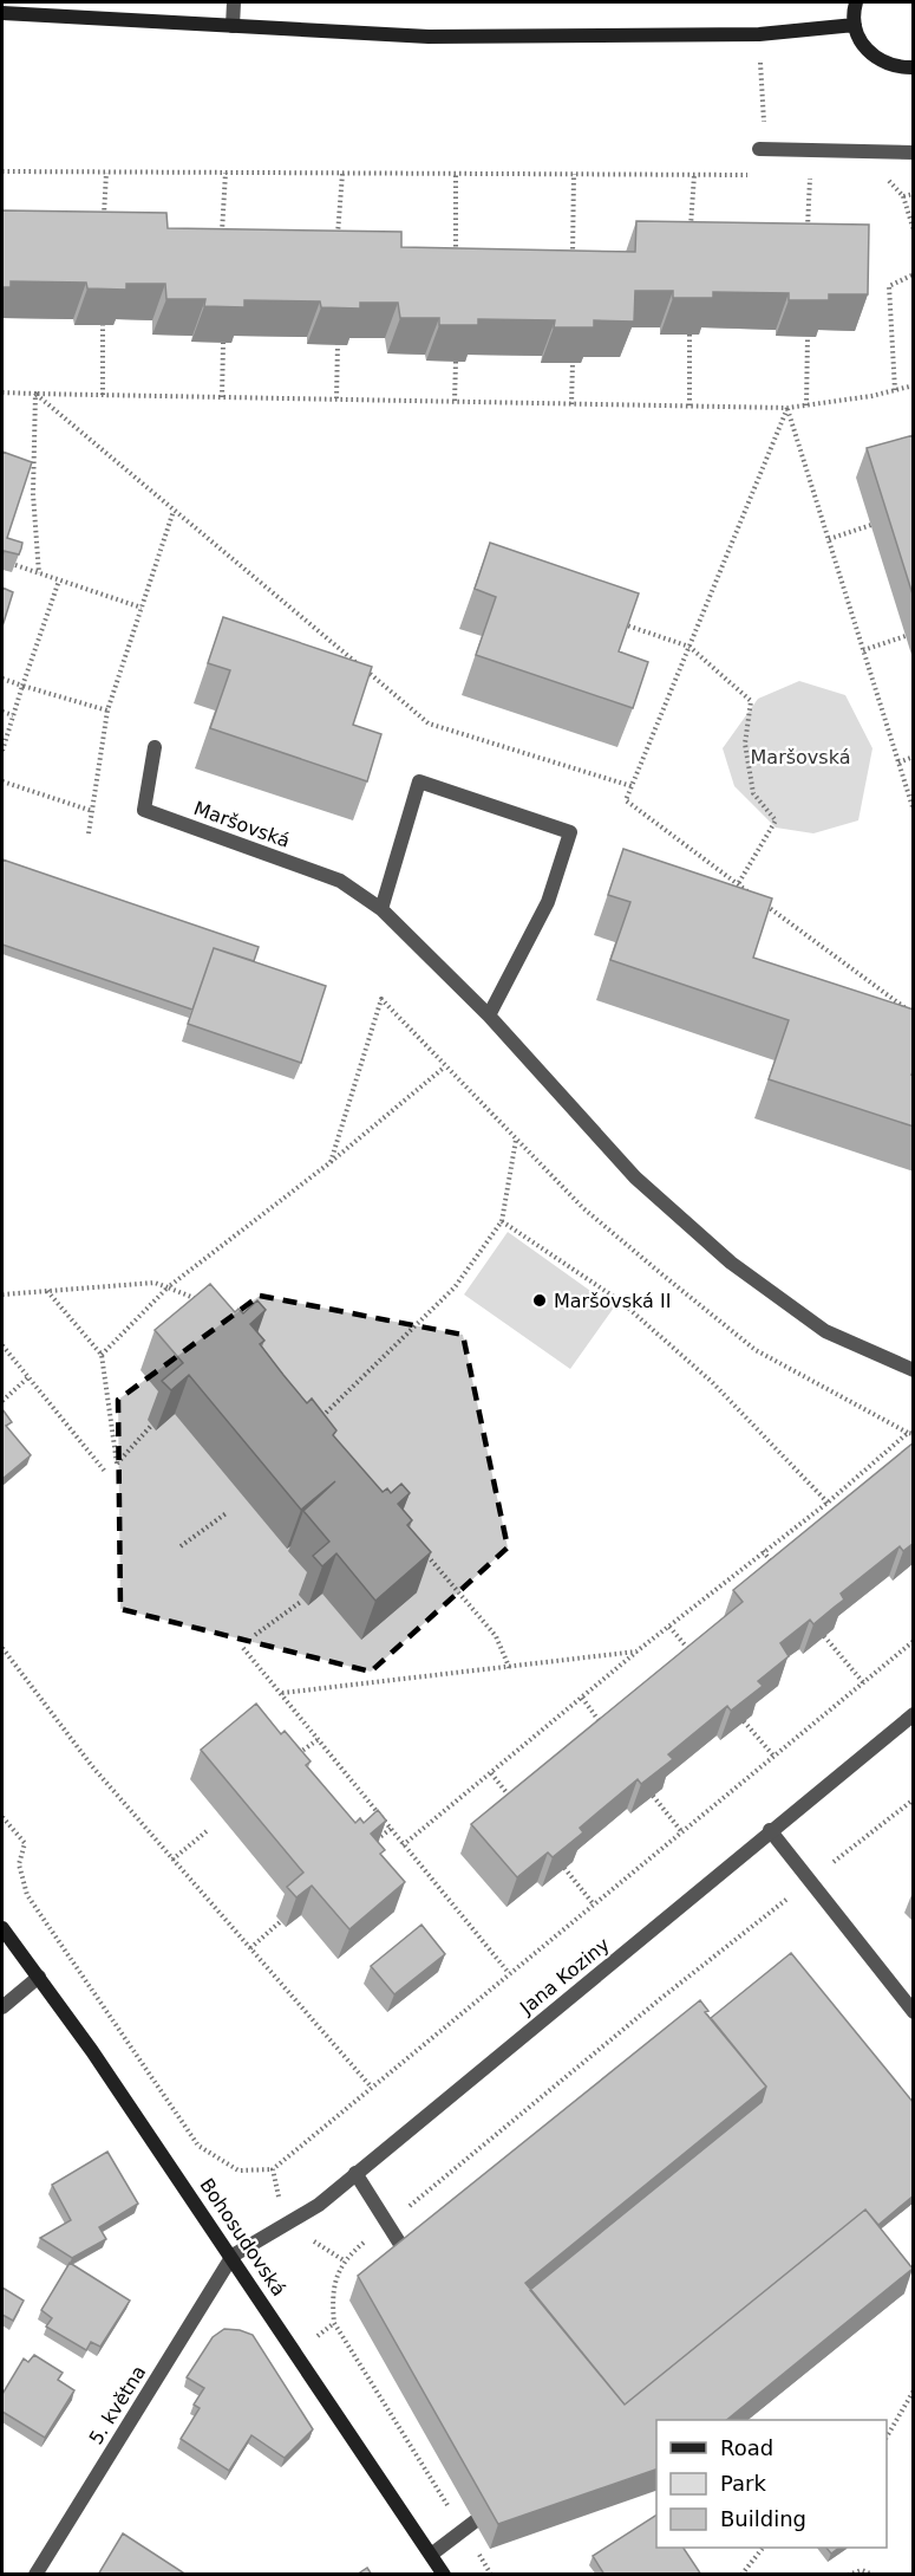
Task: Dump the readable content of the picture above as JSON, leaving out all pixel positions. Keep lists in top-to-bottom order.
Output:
{
  "streets": {
    "street": [
      "Maršovská",
      "Jana Koziny",
      "Bohosudovská",
      "5. května"
    ]
  },
  "crossings": [
    ["Jana Koziny", "Bohosudovská"],
    ["Jana Koziny", "5. května"],
    ["Bohosudovská", "5. května"]
  ],
  "parks": ["Maršovská"],
  "places": ["Maršovská II"],
  "legend": ["Road", "Park", "Building"]
}
